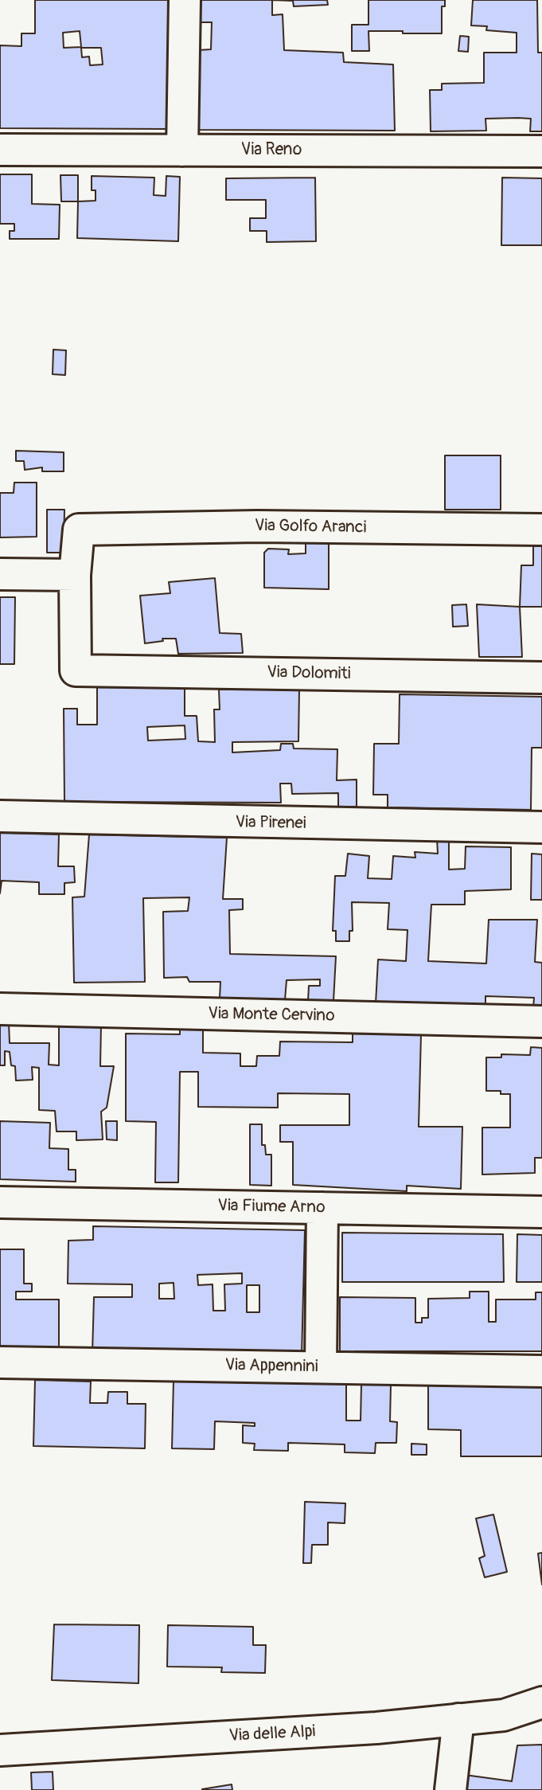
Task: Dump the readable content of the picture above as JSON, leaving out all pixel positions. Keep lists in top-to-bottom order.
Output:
{
  "streets": {
    "street": [
      "Via Reno",
      "Via Golfo Aranci",
      "Via Dolomiti",
      "Via Pirenei",
      "Via Monte Cervino",
      "Via Fiume Arno",
      "Via Appennini",
      "Via delle Alpi"
    ]
  },
  "crossings": [
    ["Via Golfo Aranci", "Via Dolomiti"]
  ]
}
